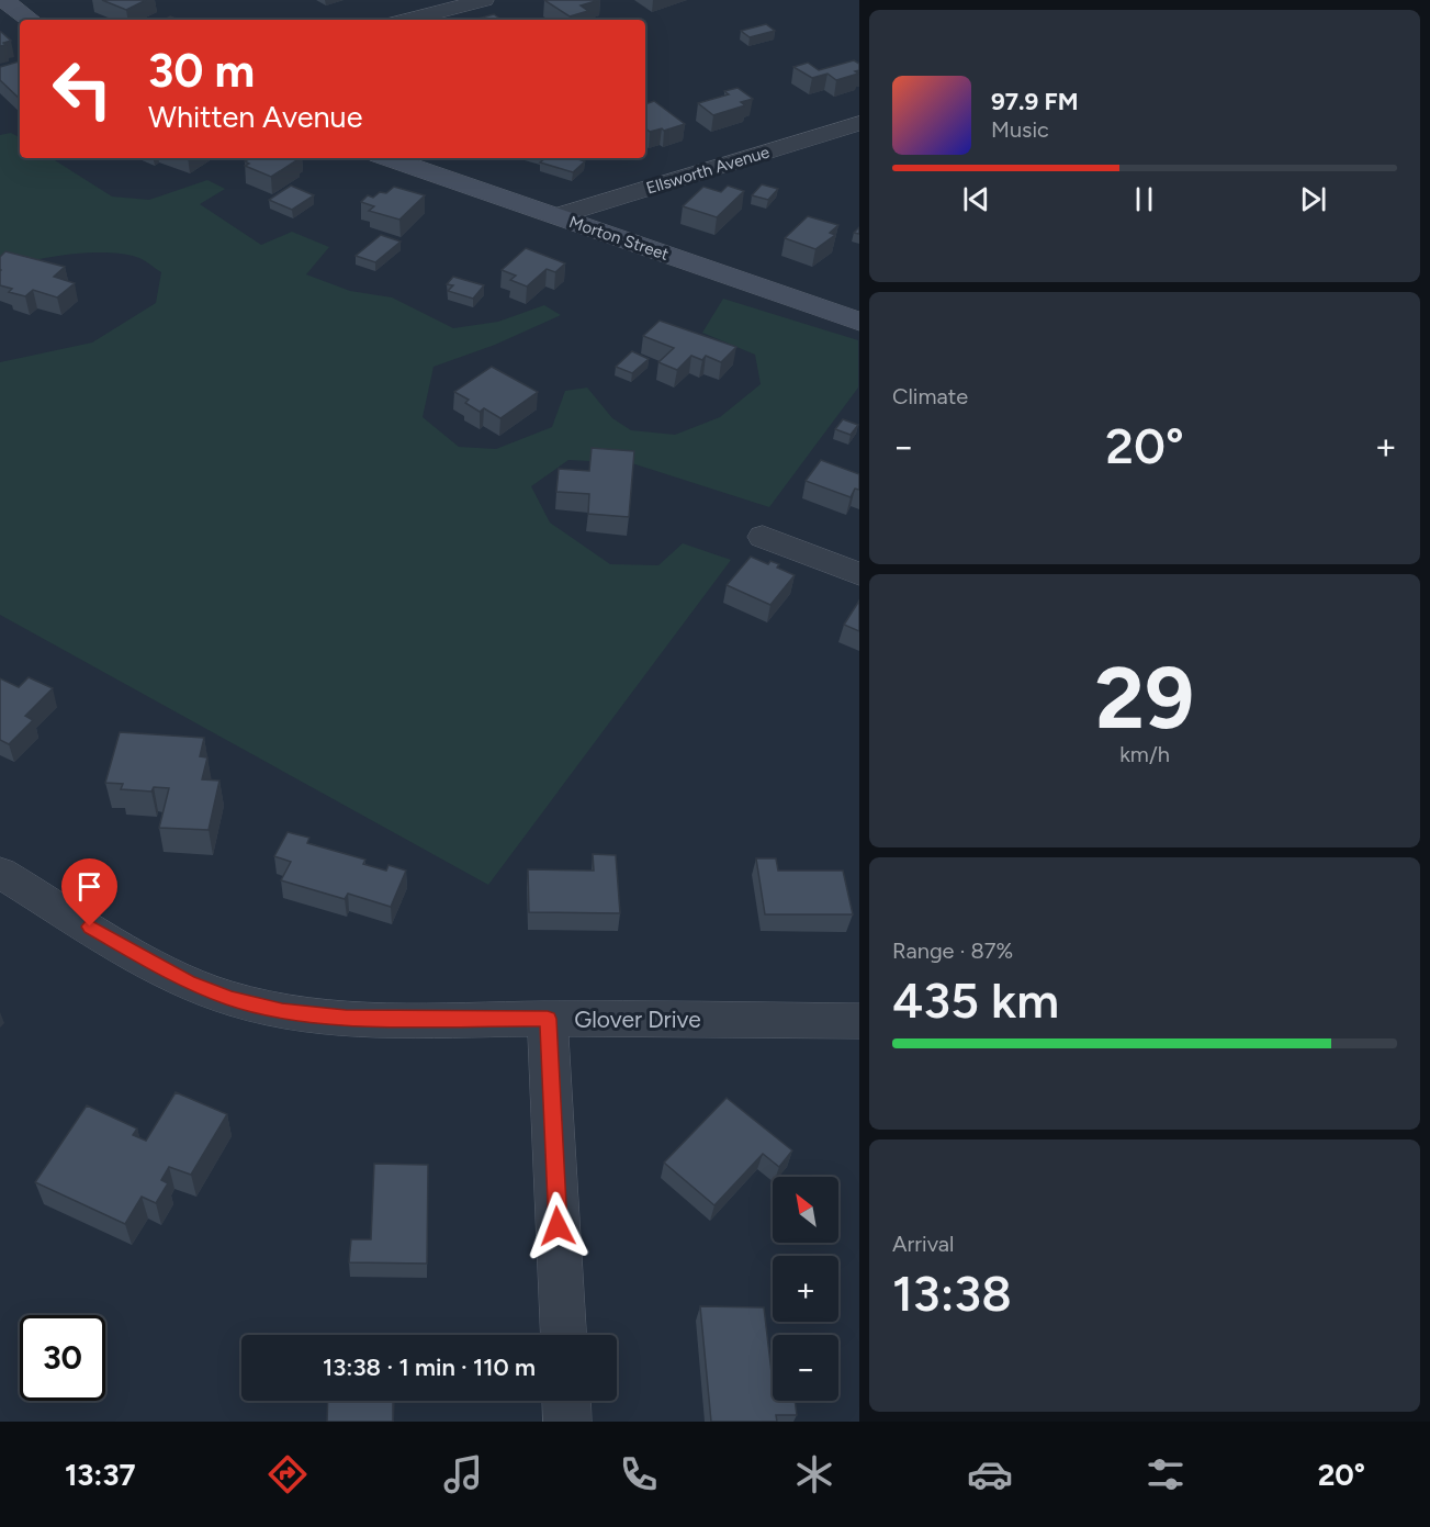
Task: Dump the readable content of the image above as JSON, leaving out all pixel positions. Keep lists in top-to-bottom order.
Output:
{
  "streets": {
    "street": ["Ellsworth Avenue", "Morton Street", "Glover Drive"]
  },
  "crossings": [
    ["Ellsworth Avenue", "Morton Street"]
  ],
  "north": "top left",
  "page": {
    "turn": ["30 m", "Whitten Avenue"],
    "song": ["97.9 FM", "Music"],
    "tile": [
      "Climate",
      ["29", "km/h"],
      ["Range · 87%", "435 km"],
      ["Arrival", "13:38"]
    ],
    "heat": ["−", "20°", "+"],
    "map_buttons": ["+", "−"],
    "limit": "30",
    "trip": "13:38 · 1 min · 110 m",
    "tabs": ["13:37", "20°"]
  }
}
